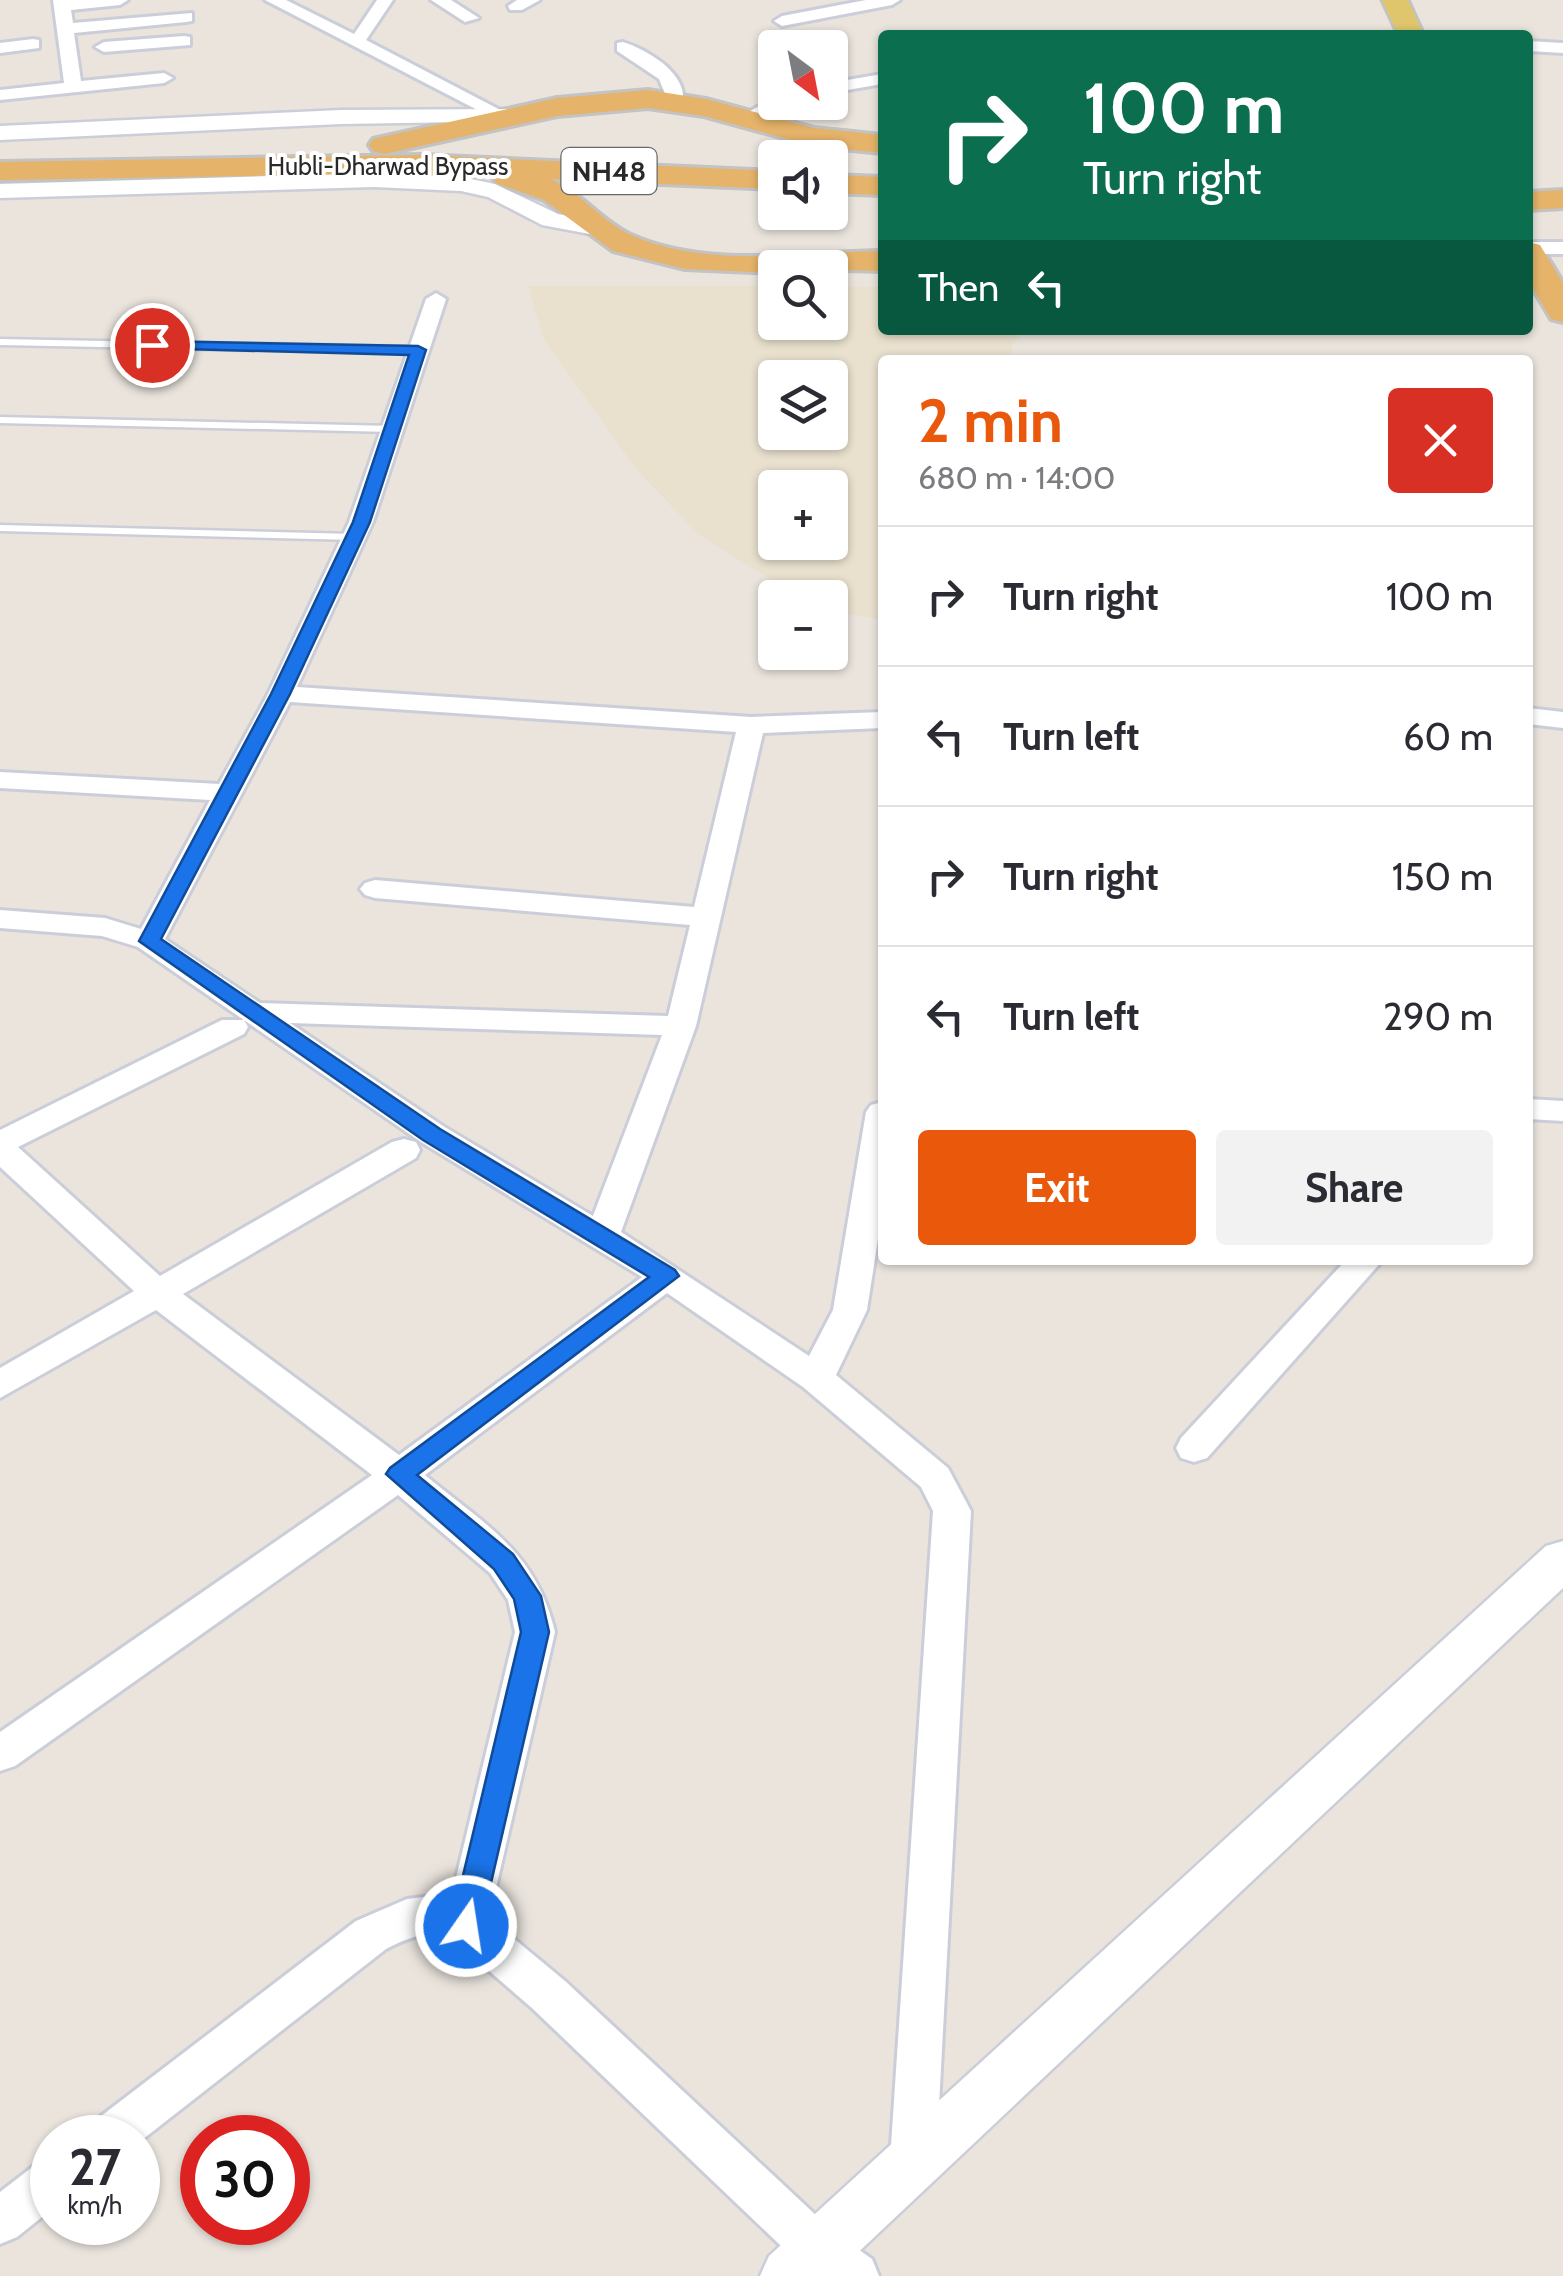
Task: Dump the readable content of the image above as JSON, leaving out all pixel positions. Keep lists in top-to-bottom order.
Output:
{
  "streets": {
    "highway": ["Hubli-Dharwad Bypass", "NH48"]
  },
  "north": "bottom right",
  "page": {
    "map_buttons": ["+", "−"],
    "turn": ["100 m", "Turn right"],
    "then": "Then",
    "heading": ["2 min", "680 m · 14:00"],
    "list": [
      {
        "name": "Turn right",
        "value": "100 m"
      },
      {
        "name": "Turn left",
        "value": "60 m"
      },
      {
        "name": "Turn right",
        "value": "150 m"
      },
      {
        "name": "Turn left",
        "value": "290 m"
      }
    ],
    "buttons": ["Exit", "Share"],
    "speed": "27 km/h",
    "limit": "30"
  }
}
